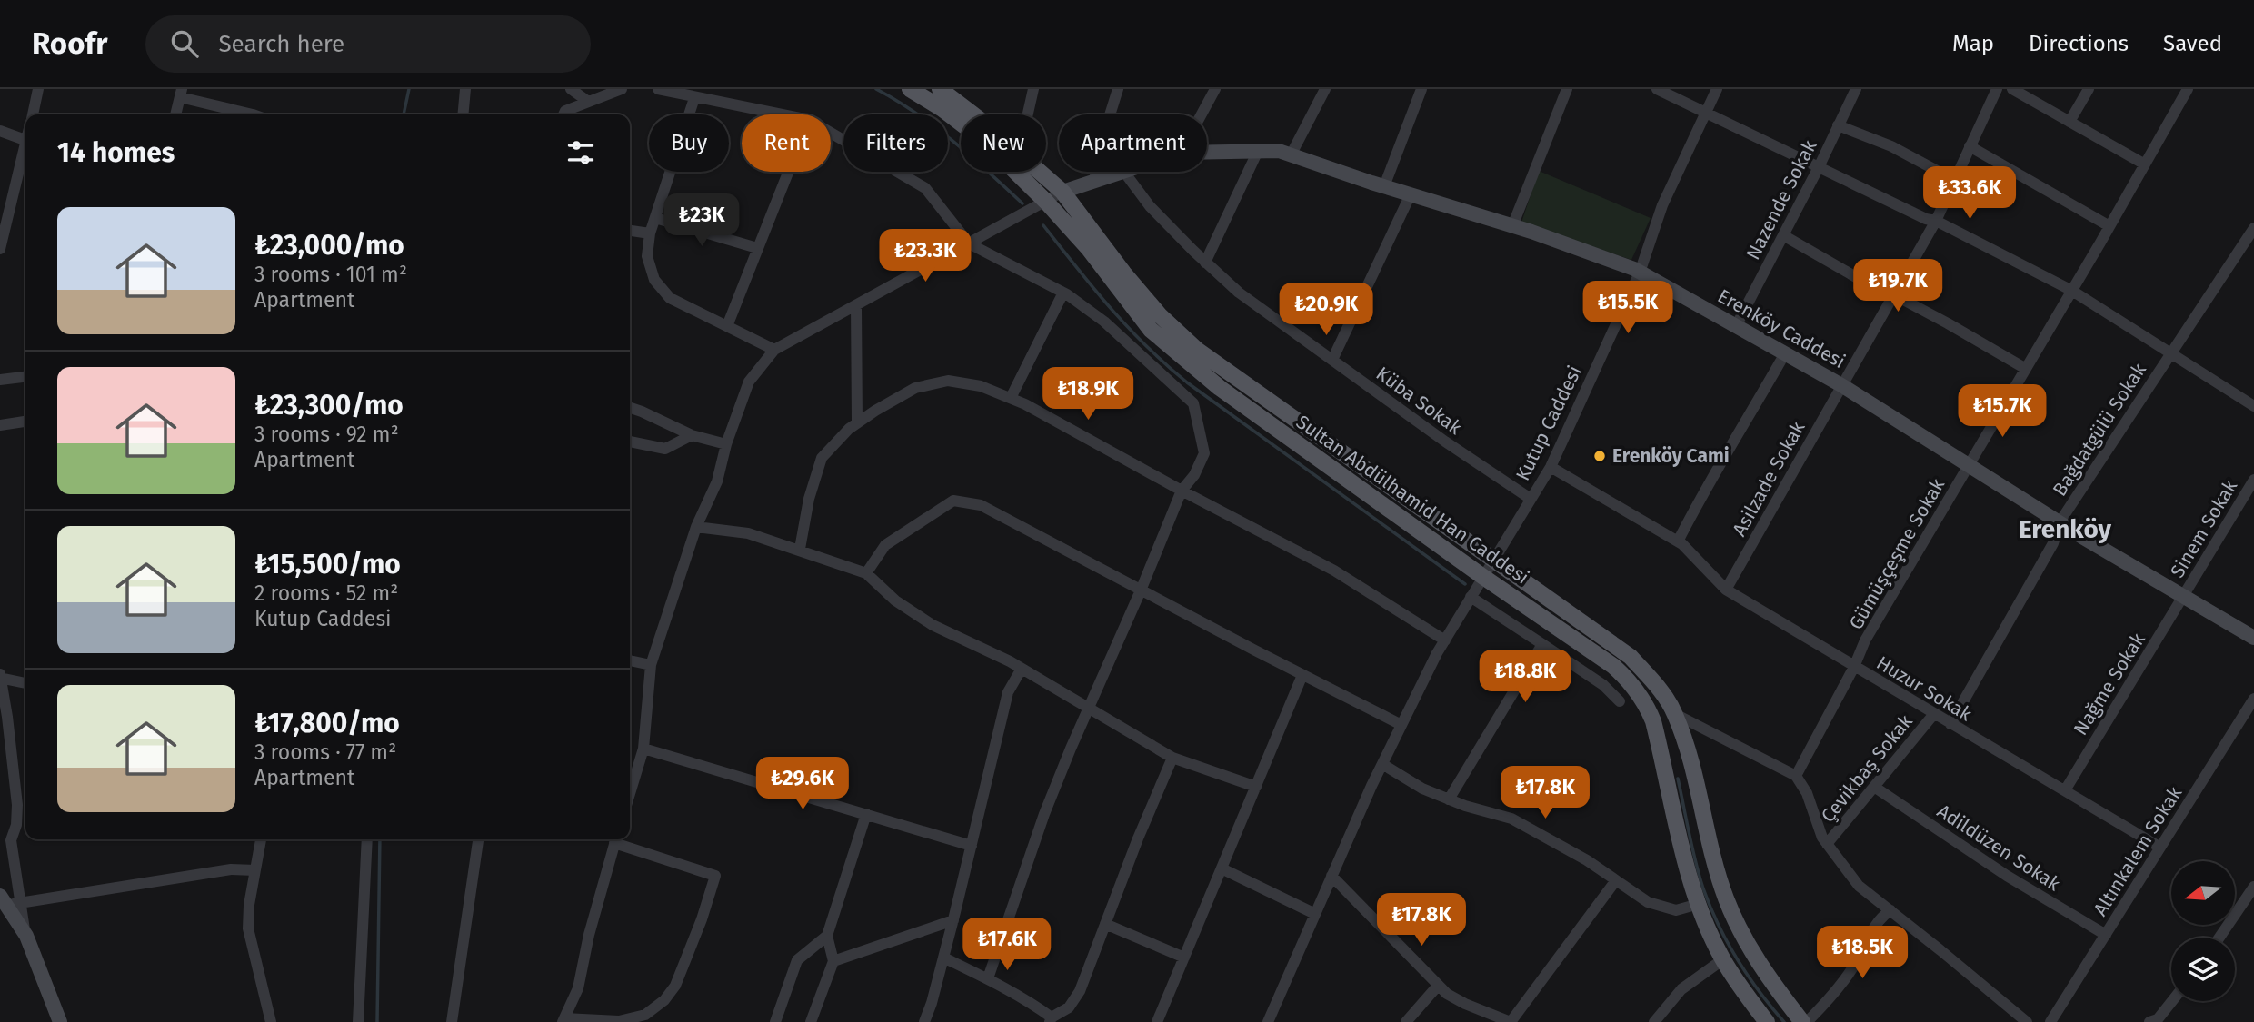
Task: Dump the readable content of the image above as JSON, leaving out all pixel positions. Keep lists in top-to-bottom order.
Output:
{
  "streets": {
    "main road": ["Sultan Abdülhamid Han Caddesi"],
    "street": [
      "Nazende Sokak",
      "Erenköy Caddesi",
      "Küba Sokak",
      "Kutup Caddesi",
      "Bağdatgülü Sokak",
      "Asilzade Sokak",
      "Sinem Sokak",
      "Gümüşçeşme Sokak",
      "Nağme Sokak",
      "Huzur Sokak",
      "Çevikbaş Sokak",
      "Adildüzen Sokak",
      "Altınkalem Sokak"
    ]
  },
  "crossings": [
    ["Nazende Sokak", "Erenköy Caddesi"],
    ["Erenköy Caddesi", "Kutup Caddesi"],
    ["Erenköy Caddesi", "Bağdatgülü Sokak"],
    ["Erenköy Caddesi", "Asilzade Sokak"],
    ["Erenköy Caddesi", "Sultan Abdülhamid Han Caddesi"],
    ["Erenköy Caddesi", "Sinem Sokak"],
    ["Erenköy Caddesi", "Gümüşçeşme Sokak"],
    ["Erenköy Caddesi", "Nağme Sokak"],
    ["Küba Sokak", "Kutup Caddesi"],
    ["Kutup Caddesi", "Sultan Abdülhamid Han Caddesi"],
    ["Kutup Caddesi", "Huzur Sokak"],
    ["Bağdatgülü Sokak", "Huzur Sokak"],
    ["Asilzade Sokak", "Huzur Sokak"],
    ["Sinem Sokak", "Nağme Sokak"],
    ["Gümüşçeşme Sokak", "Huzur Sokak"],
    ["Nağme Sokak", "Huzur Sokak"],
    ["Huzur Sokak", "Çevikbaş Sokak"],
    ["Huzur Sokak", "Altınkalem Sokak"],
    ["Çevikbaş Sokak", "Adildüzen Sokak"],
    ["Adildüzen Sokak", "Altınkalem Sokak"]
  ],
  "districts": ["Erenköy"],
  "places": ["Erenköy Cami"],
  "north": "left",
  "page": {
    "header": "Roofr",
    "search": "Search here",
    "nav": ["Map", "Directions", "Saved"],
    "chip": [
      "Buy",
      "Rent",
      "Filters",
      "New",
      "Apartment"
    ],
    "heading": "14 homes",
    "price": [
      "₺33.6K",
      "₺23K",
      "₺23.3K",
      "₺19.7K",
      "₺15.5K",
      "₺20.9K",
      "₺18.9K",
      "₺15.7K",
      "₺18.8K",
      "₺29.6K",
      "₺17.8K",
      "₺17.8K",
      "₺17.6K",
      "₺18.5K"
    ],
    "list": [
      {
        "name": "₺23,000/mo",
        "note": "3 rooms · 101 m² · Apartment"
      },
      {
        "name": "₺23,300/mo",
        "note": "3 rooms · 92 m² · Apartment"
      },
      {
        "name": "₺15,500/mo",
        "note": "2 rooms · 52 m² · Kutup Caddesi"
      },
      {
        "name": "₺17,800/mo",
        "note": "3 rooms · 77 m² · Apartment"
      }
    ]
  }
}
